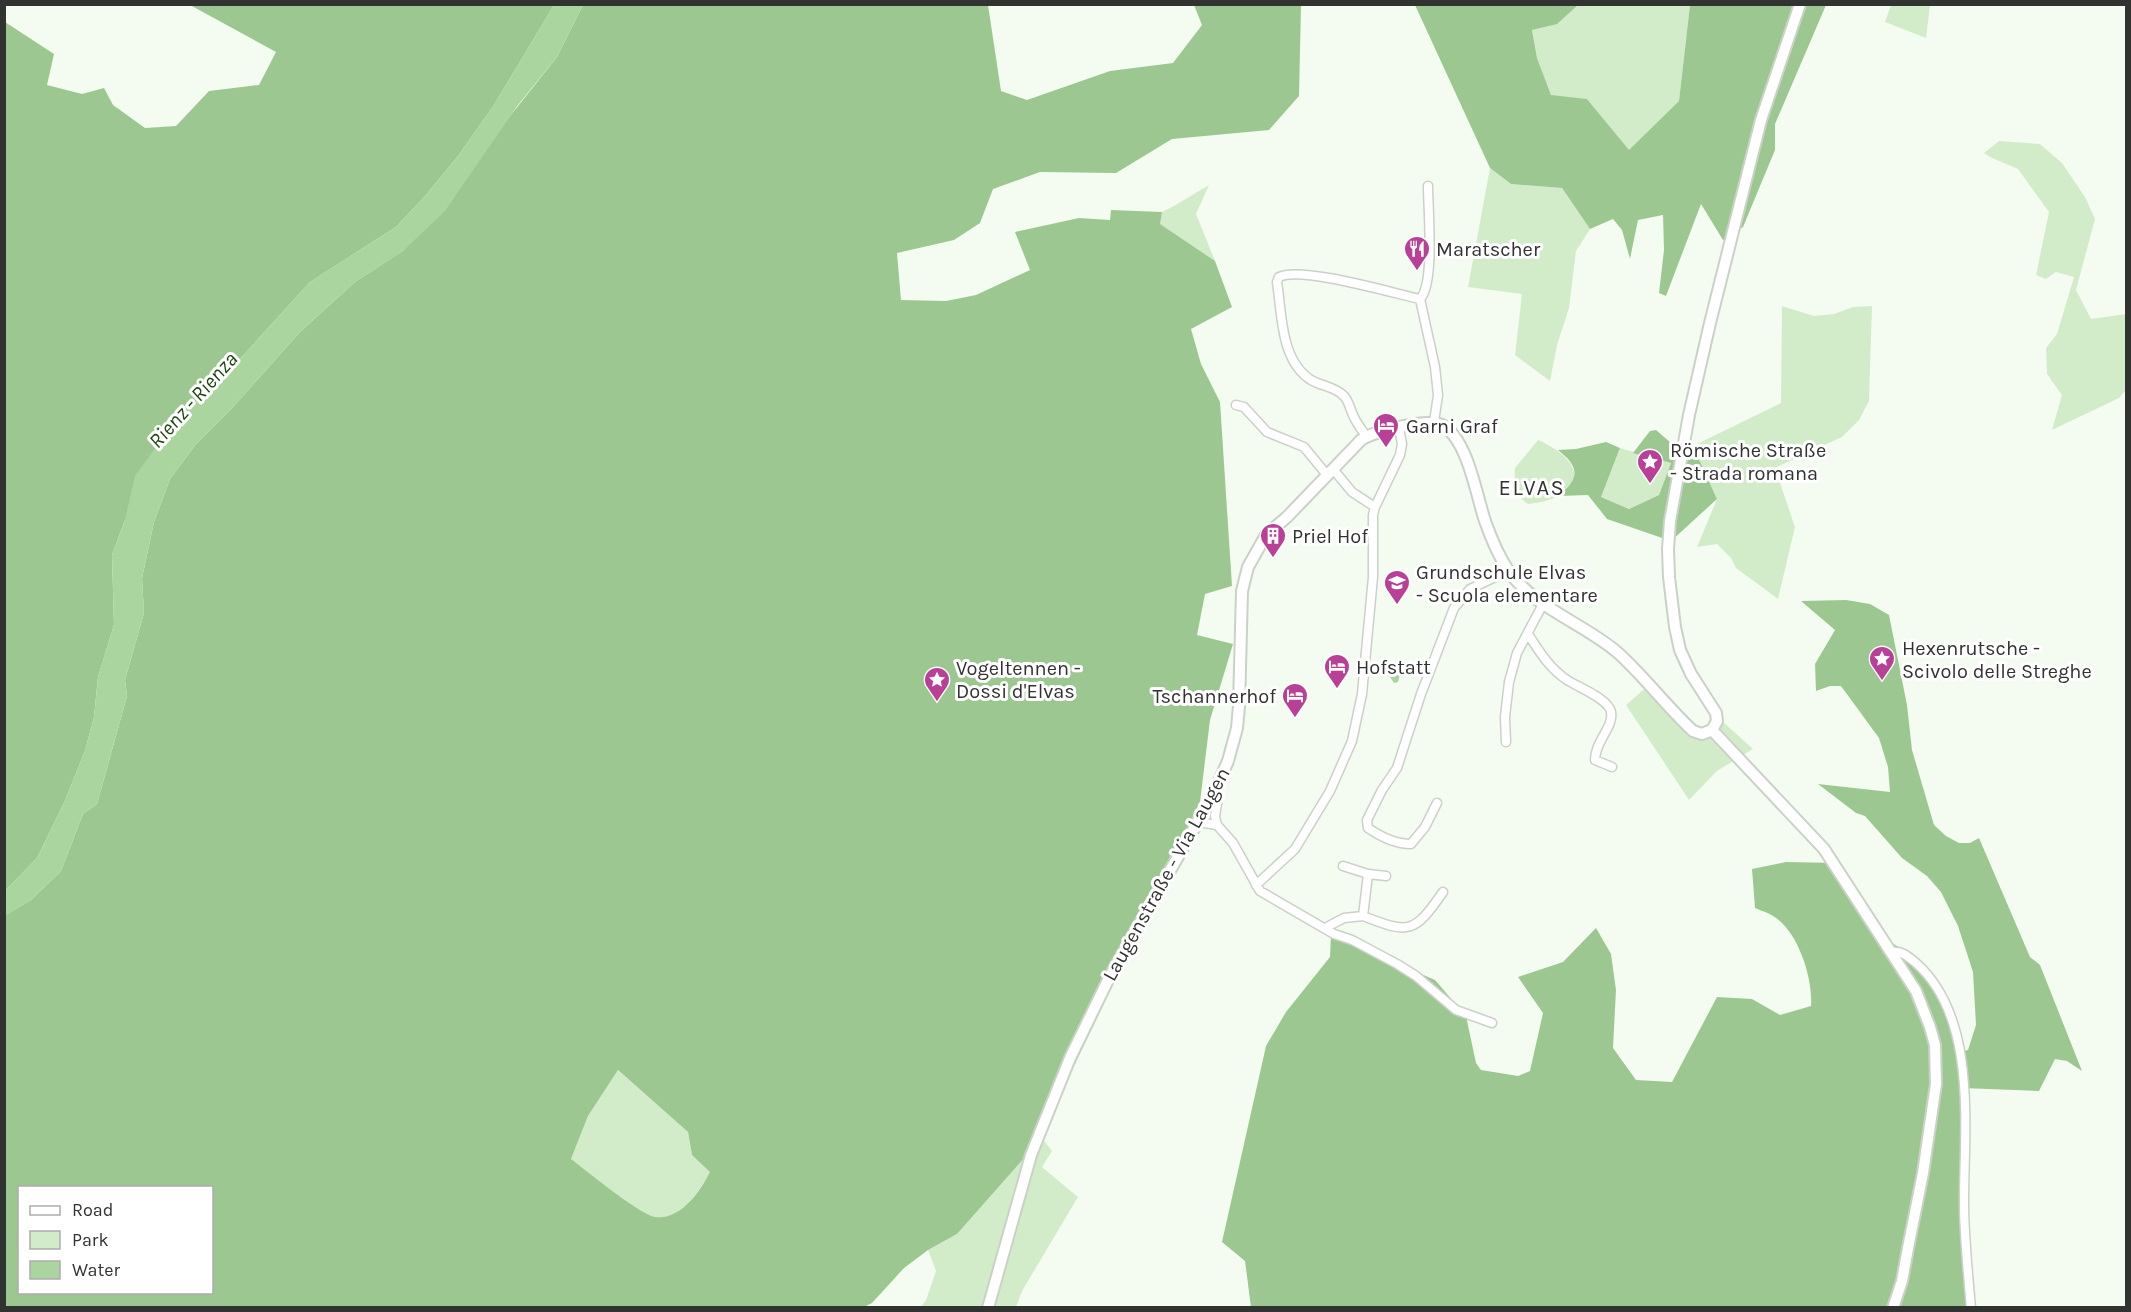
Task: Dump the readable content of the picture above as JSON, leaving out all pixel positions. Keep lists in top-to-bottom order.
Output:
{
  "streets": {
    "street": ["Laugenstraße - Via Laugen"]
  },
  "districts": ["ELVAS"],
  "water": ["Rienz - Rienza"],
  "places": {
    "restaurant": ["Maratscher"],
    "hotel": ["Garni Graf", "Hofstatt", "Tschannerhof"],
    "place": ["Römische Straße - Strada romana", "Hexenrutsche - Scivolo delle Streghe", "Vogeltennen - Dossi d'Elvas"],
    "building": ["Priel Hof"],
    "school or university": ["Grundschule Elvas - Scuola elementare"]
  },
  "legend": ["Road", "Park", "Water"]
}
